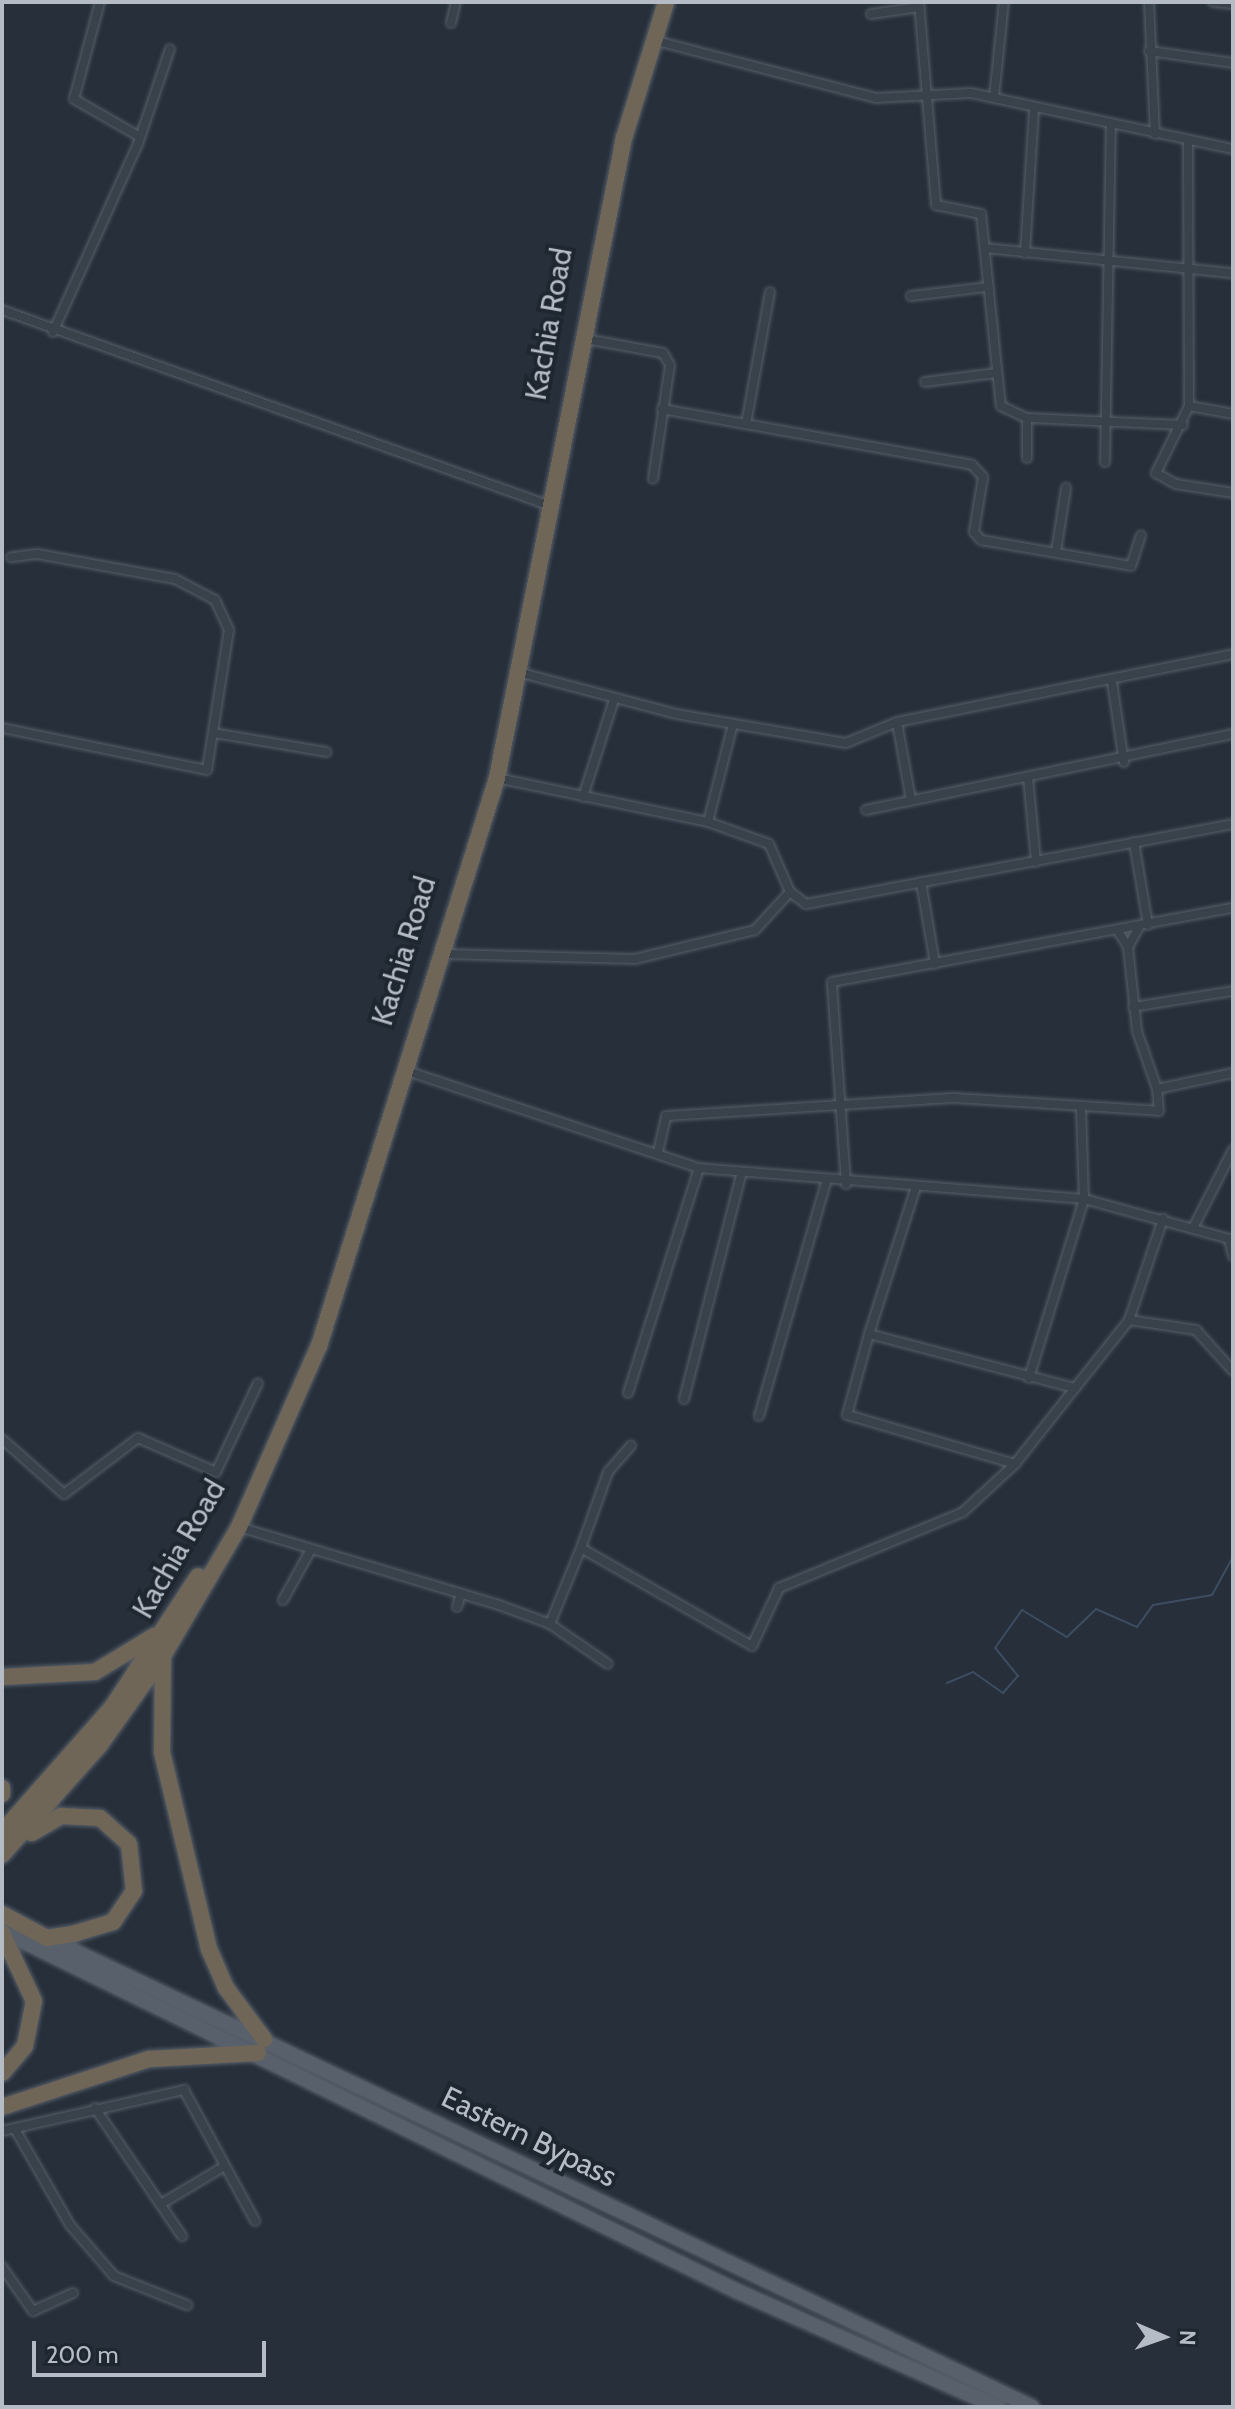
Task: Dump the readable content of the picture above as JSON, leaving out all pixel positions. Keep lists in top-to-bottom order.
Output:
{
  "streets": {
    "highway": ["Kachia Road", "Eastern Bypass"]
  },
  "scale_bar": "200 m",
  "north": "right"
}
